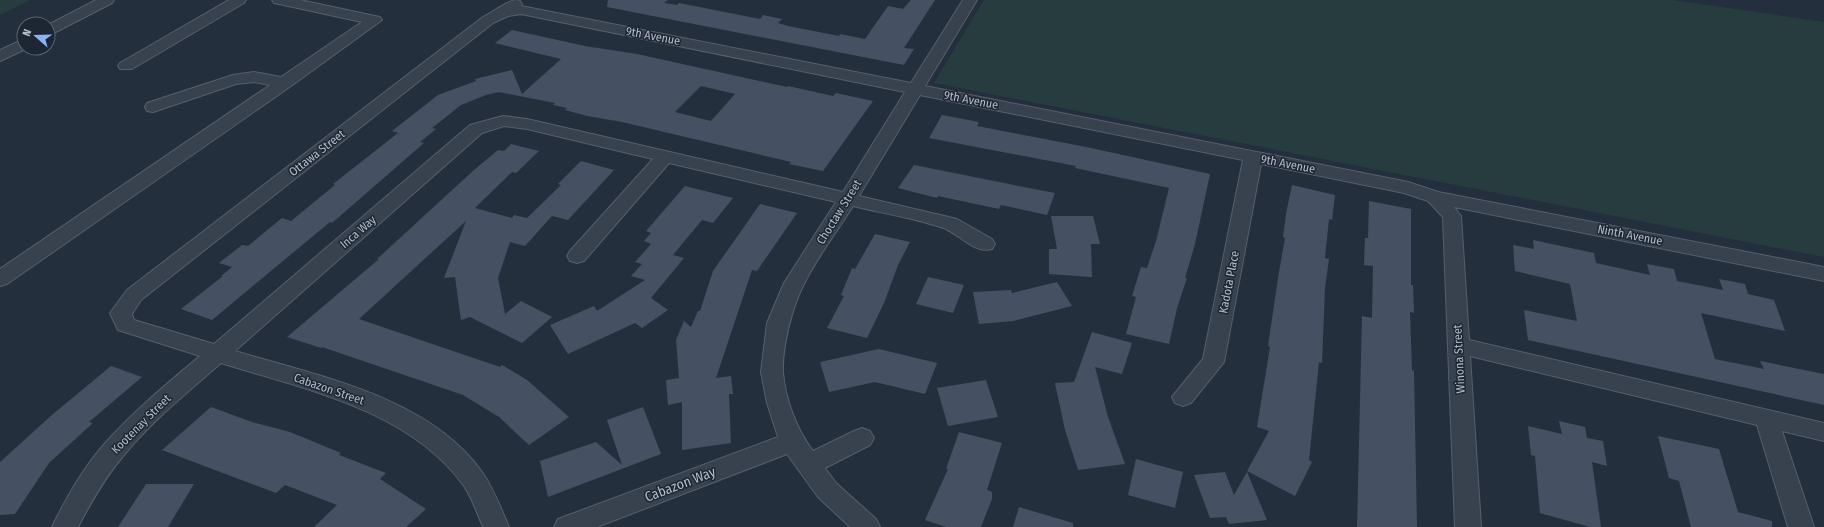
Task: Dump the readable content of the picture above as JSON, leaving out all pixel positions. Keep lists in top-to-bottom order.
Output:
{
  "streets": {
    "street": [
      "9th Avenue",
      "Ottawa Street",
      "Choctaw Street",
      "Inca Way",
      "Ninth Avenue",
      "Kadota Place",
      "Winona Street",
      "Cabazon Street",
      "Kootenay Street",
      "Cabazon Way"
    ]
  },
  "crossings": [
    ["9th Avenue", "Ottawa Street"],
    ["9th Avenue", "Choctaw Street"],
    ["9th Avenue", "Ninth Avenue"],
    ["9th Avenue", "Kadota Place"],
    ["9th Avenue", "Winona Street"],
    ["Ottawa Street", "Cabazon Street"],
    ["Choctaw Street", "Cabazon Way"],
    ["Inca Way", "Cabazon Street"],
    ["Inca Way", "Kootenay Street"],
    ["Ninth Avenue", "Winona Street"],
    ["Cabazon Street", "Kootenay Street"]
  ],
  "north": "left"
}
